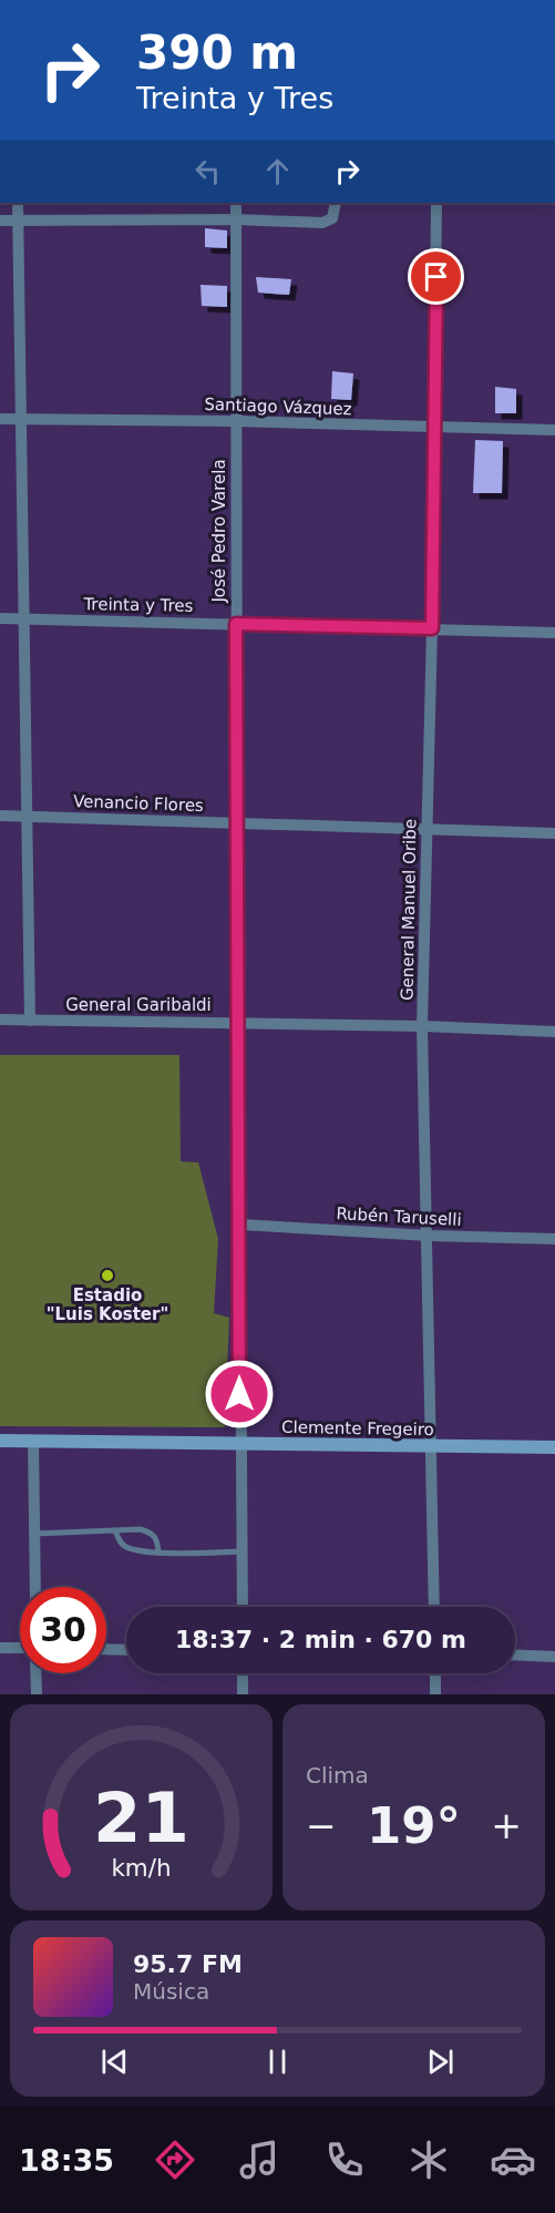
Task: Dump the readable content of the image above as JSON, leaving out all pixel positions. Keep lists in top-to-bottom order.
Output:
{
  "streets": {
    "street": [
      "Santiago Vázquez",
      "José Pedro Varela",
      "Treinta y Tres",
      "Venancio Flores",
      "General Manuel Oribe",
      "General Garibaldi",
      "Rubén Taruselli",
      "Clemente Fregeiro"
    ]
  },
  "crossings": [
    ["Santiago Vázquez", "José Pedro Varela"],
    ["Santiago Vázquez", "General Manuel Oribe"],
    ["José Pedro Varela", "Treinta y Tres"],
    ["José Pedro Varela", "Venancio Flores"],
    ["José Pedro Varela", "General Garibaldi"],
    ["José Pedro Varela", "Rubén Taruselli"],
    ["José Pedro Varela", "Clemente Fregeiro"],
    ["Treinta y Tres", "General Manuel Oribe"],
    ["Venancio Flores", "General Manuel Oribe"],
    ["General Manuel Oribe", "General Garibaldi"],
    ["General Manuel Oribe", "Rubén Taruselli"],
    ["General Manuel Oribe", "Clemente Fregeiro"]
  ],
  "places": ["Estadio \"Luis Koster\""],
  "page": {
    "turn": ["390 m", "Treinta y Tres"],
    "limit": "30",
    "trip": "18:37 · 2 min · 670 m",
    "tile": "Clima",
    "heat": ["−", "19°", "+"],
    "song": ["95.7 FM", "Música"],
    "tabs": "18:35",
    "gauge": ["21", "km/h"]
  }
}
